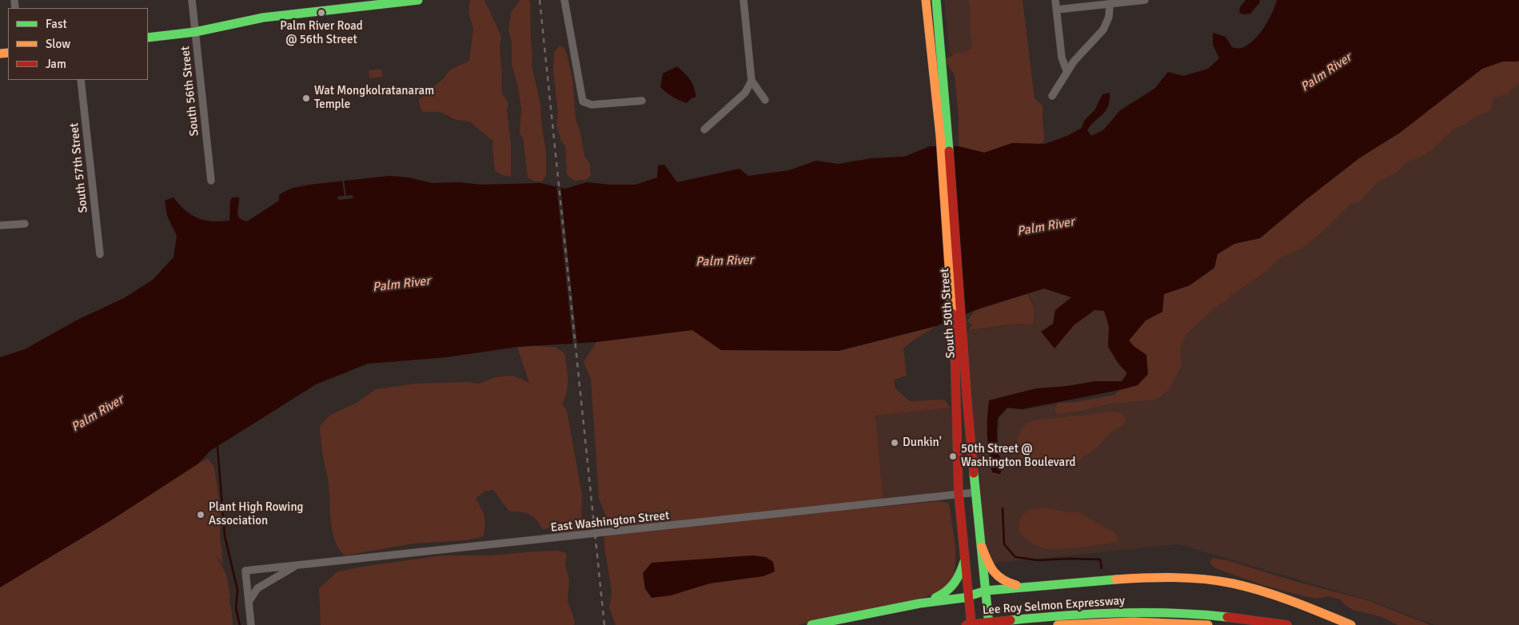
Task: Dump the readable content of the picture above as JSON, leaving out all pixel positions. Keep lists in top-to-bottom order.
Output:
{
  "streets": {
    "main road": ["South 50th Street", "Lee Roy Selmon Expressway"],
    "street": ["South 56th Street", "South 57th Street", "East Washington Street"]
  },
  "crossings": [
    ["South 50th Street", "East Washington Street"]
  ],
  "water": ["Palm River"],
  "places": [
    "Palm River Road @ 56th Street",
    "Wat Mongkolratanaram Temple",
    "Dunkin'",
    "50th Street @ Washington Boulevard",
    "Plant High Rowing Association"
  ],
  "legend": ["Fast", "Slow", "Jam"]
}
